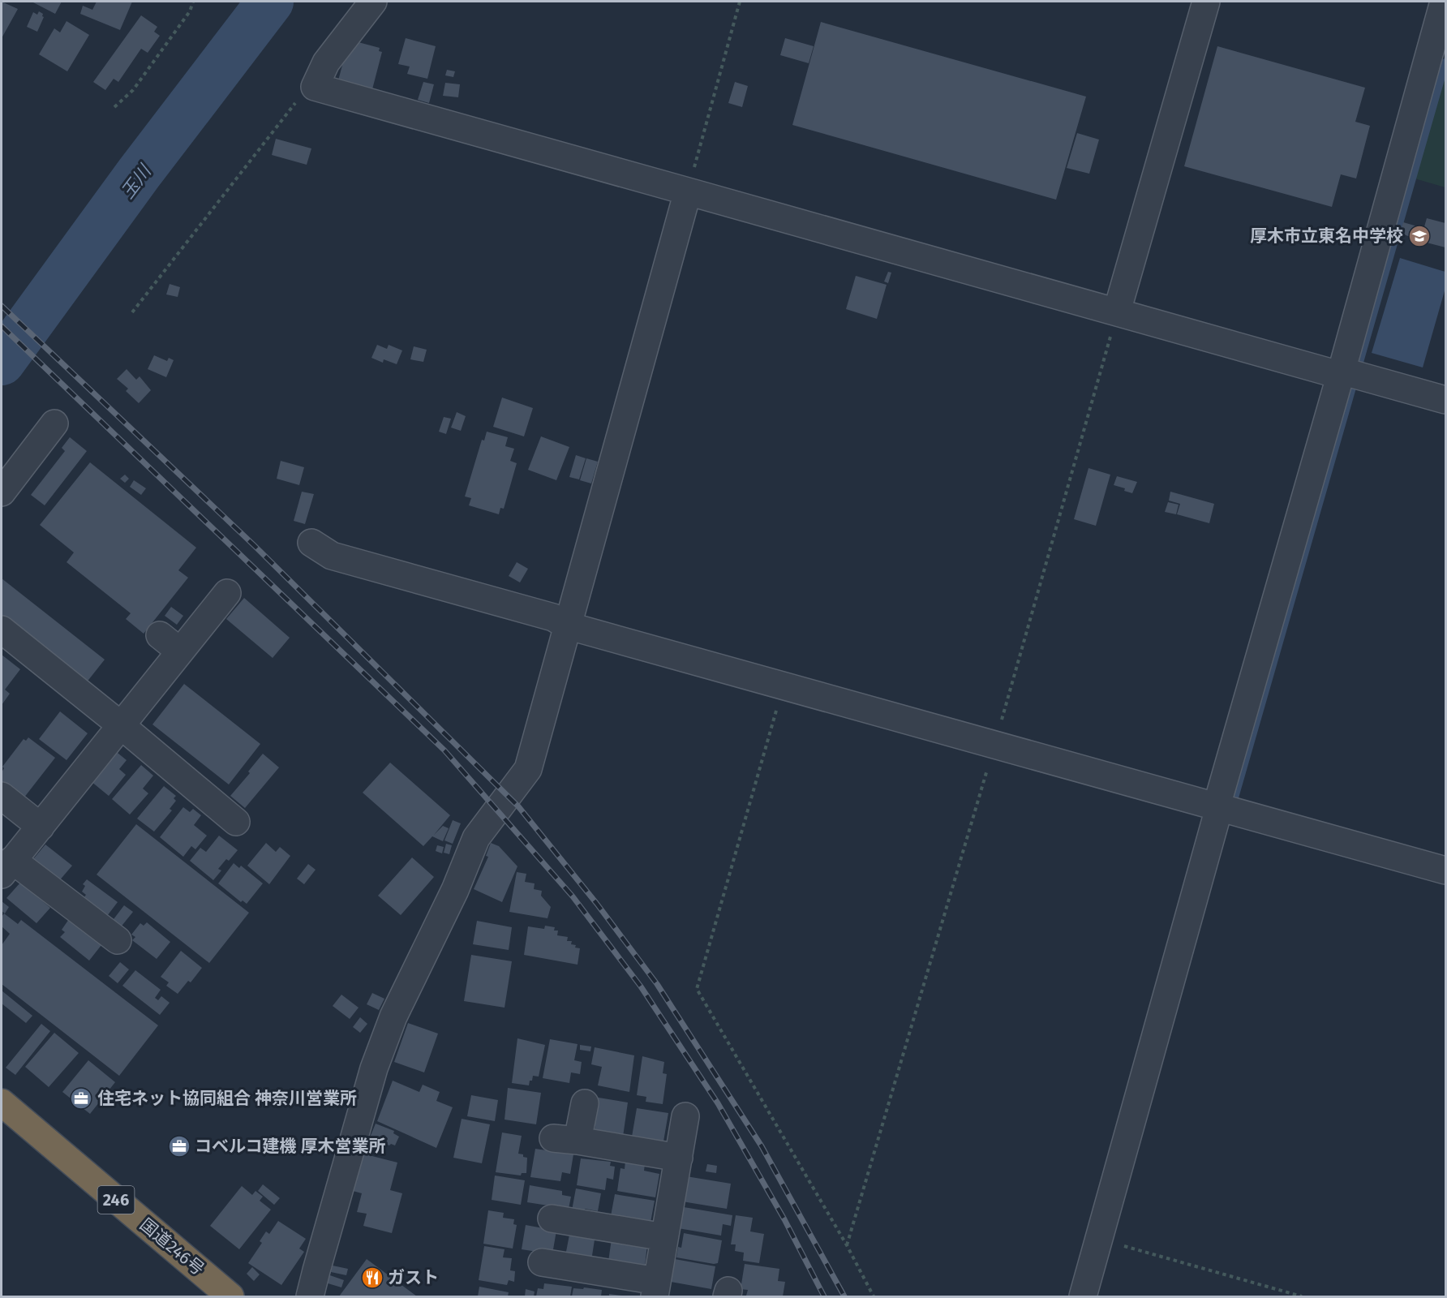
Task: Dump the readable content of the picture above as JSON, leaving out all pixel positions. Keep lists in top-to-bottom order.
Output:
{
  "streets": {
    "highway": ["246", "国道246号"]
  },
  "water": ["玉川"],
  "places": {
    "school or university": ["厚木市立東名中学校"],
    "office": ["住宅ネット協同組合 神奈川営業所", "コベルコ建機 厚木営業所"],
    "restaurant": ["ガスト"]
  }
}
